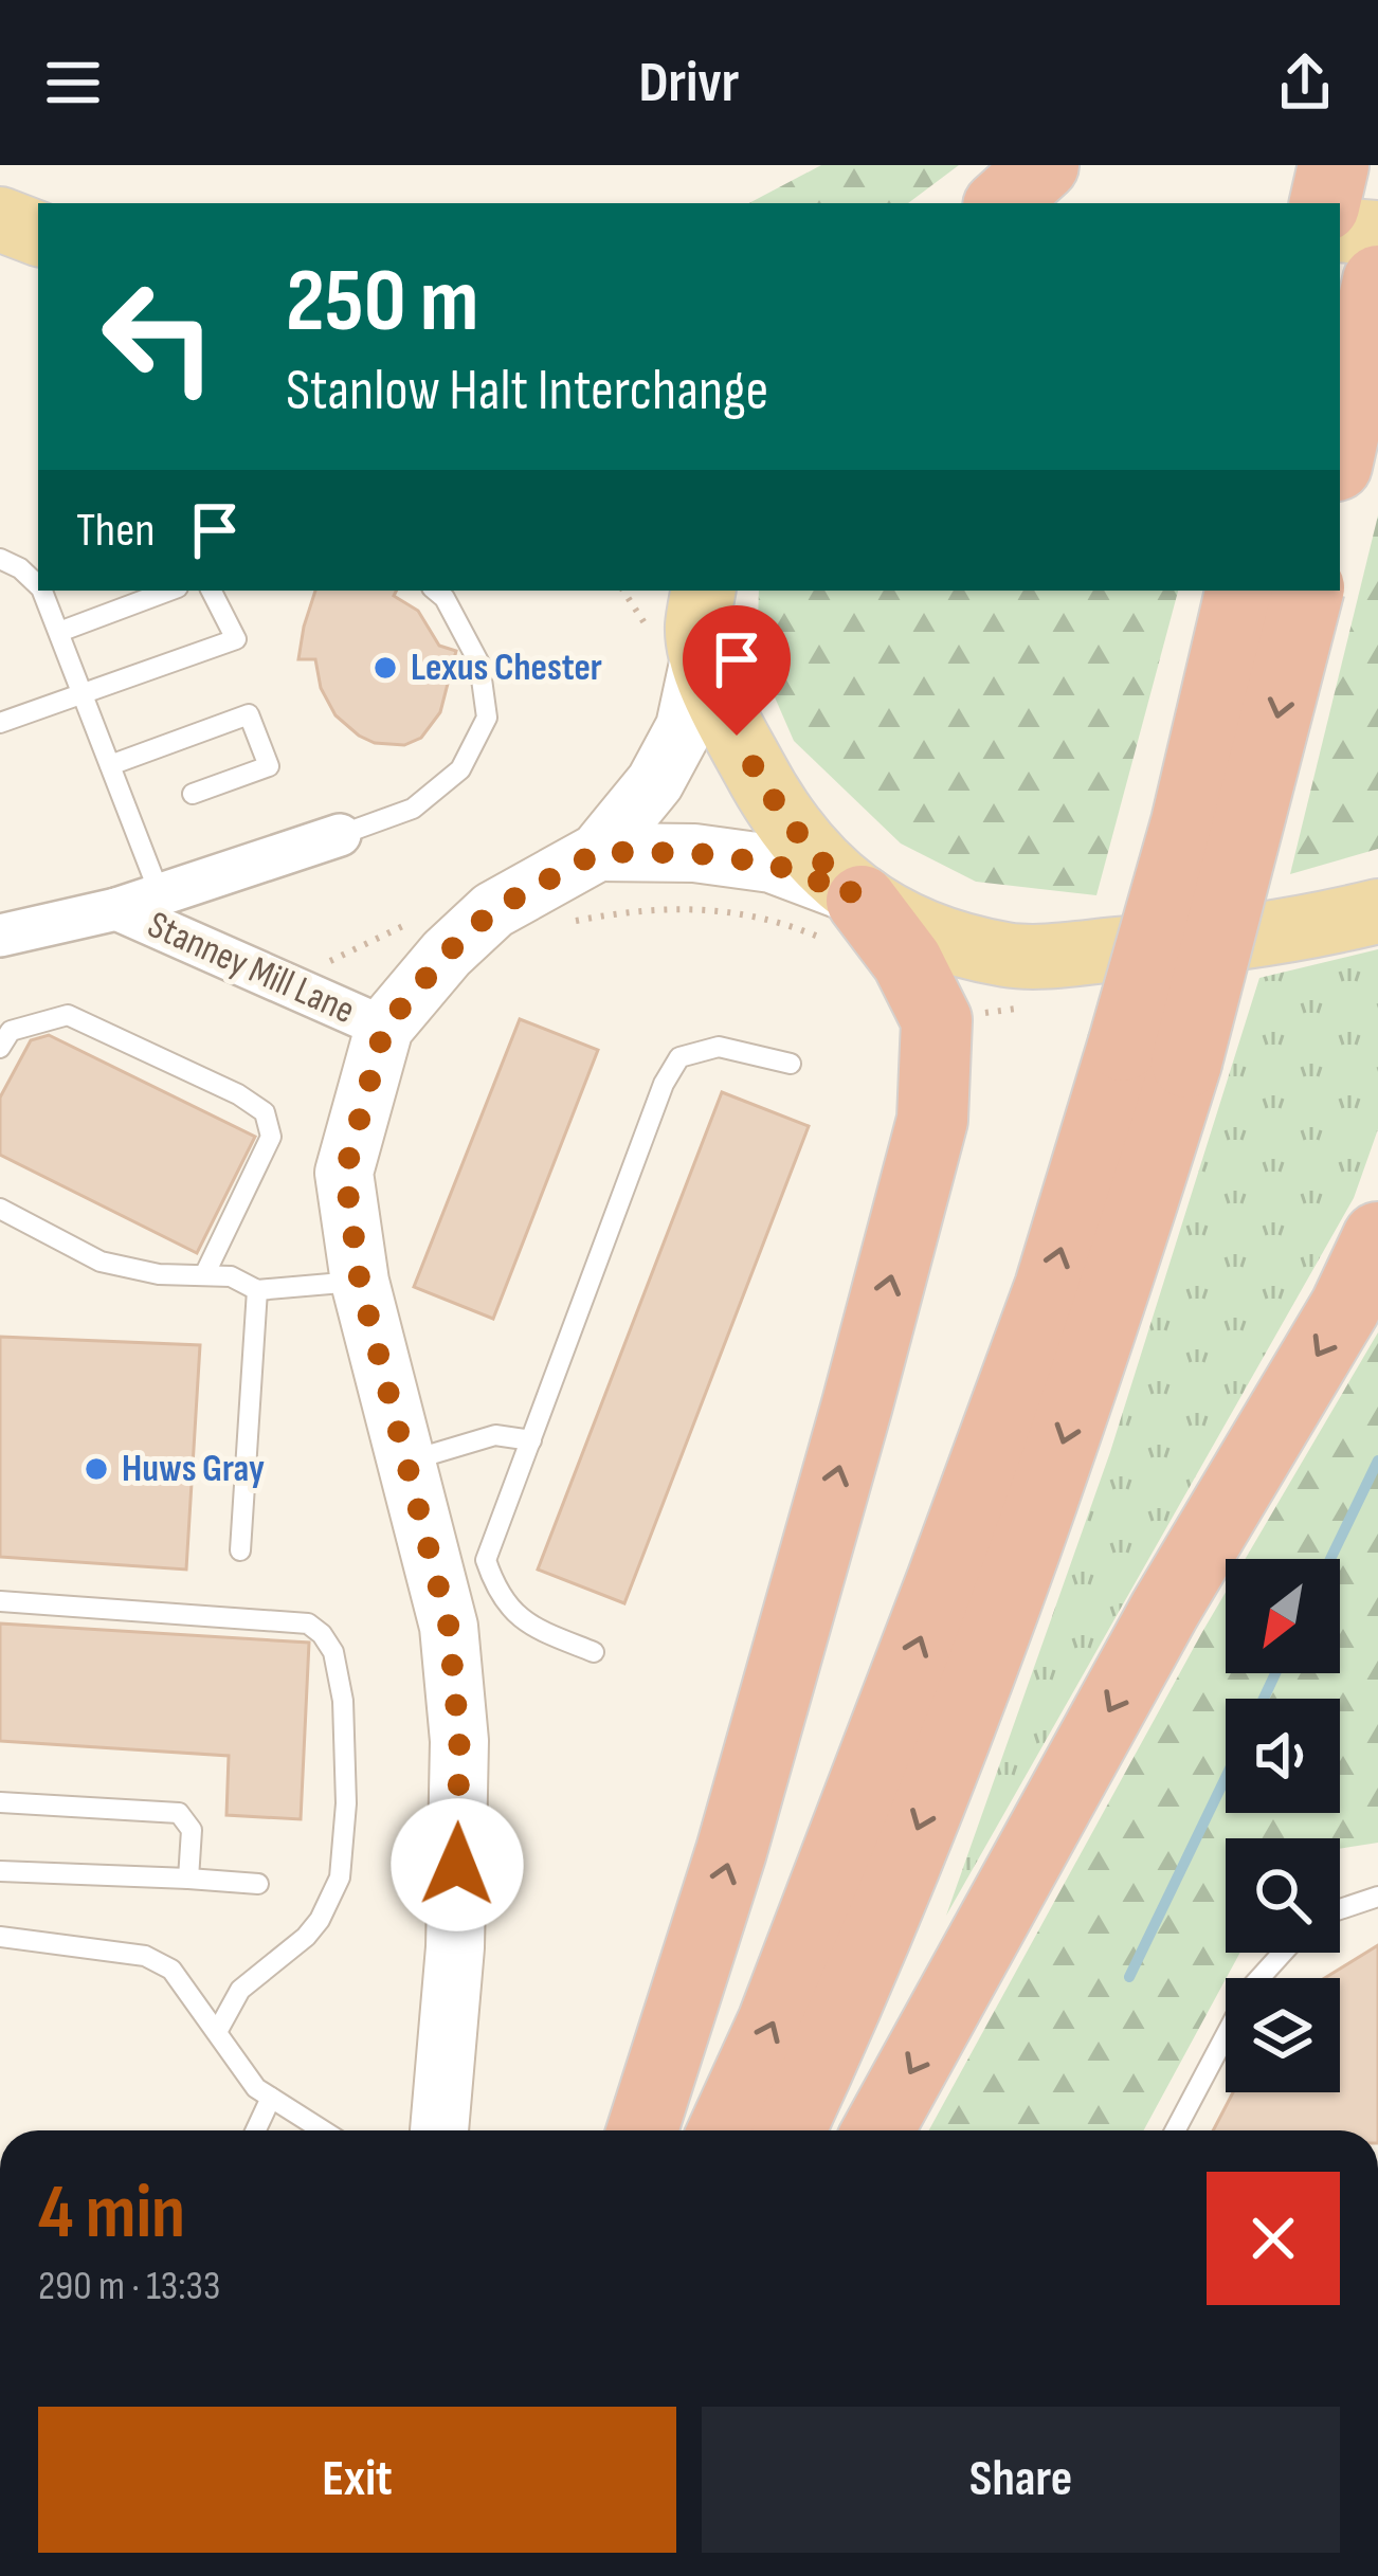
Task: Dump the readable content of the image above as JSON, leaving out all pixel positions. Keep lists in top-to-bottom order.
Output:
{
  "streets": {
    "street": ["Stanney Mill Lane"]
  },
  "places": ["Lexus Chester", "Huws Gray"],
  "north": "bottom left",
  "page": {
    "header": "Drivr",
    "turn": ["250 m", "Stanlow Halt Interchange"],
    "then": "Then",
    "heading": ["4 min", "290 m · 13:33"],
    "buttons": ["Exit", "Share"]
  }
}
